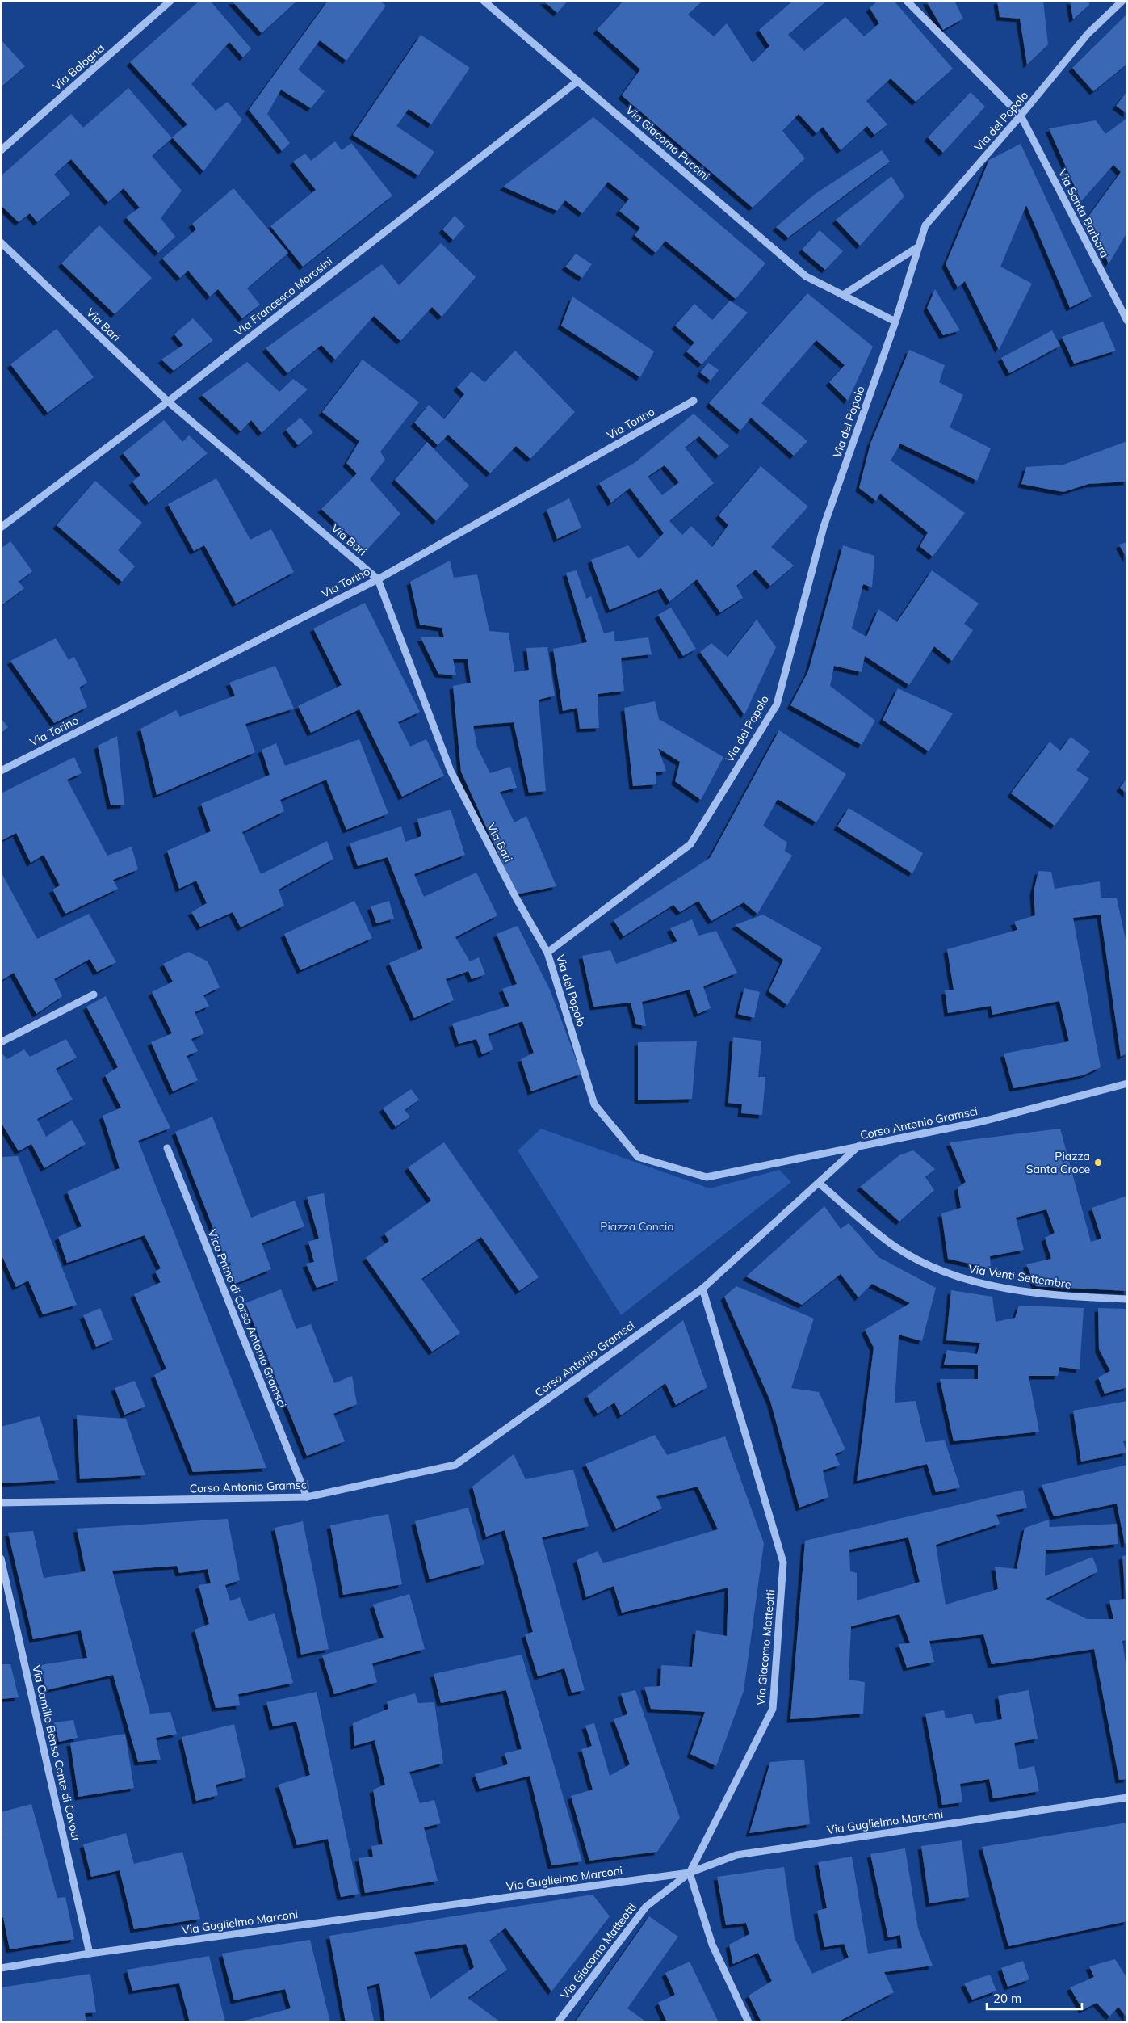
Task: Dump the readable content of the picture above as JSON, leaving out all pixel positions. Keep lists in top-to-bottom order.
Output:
{
  "streets": {
    "street": [
      "Via Bologna",
      "Via del Popolo",
      "Via Giacomo Puccini",
      "Via Santa Barbara",
      "Via Francesco Morosini",
      "Via Bari",
      "Via Torino",
      "Corso Antonio Gramsci",
      "Via Venti Settembre",
      "Vico Primo di Corso Antonio Gramsci",
      "Via Giacomo Matteotti",
      "Via Camillo Benso Conte di Cavour",
      "Via Guglielmo Marconi"
    ]
  },
  "crossings": [
    ["Via del Popolo", "Via Giacomo Puccini"],
    ["Via del Popolo", "Via Santa Barbara"],
    ["Via del Popolo", "Via Bari"],
    ["Via del Popolo", "Corso Antonio Gramsci"],
    ["Via Giacomo Puccini", "Via Francesco Morosini"],
    ["Via Francesco Morosini", "Via Bari"],
    ["Via Bari", "Via Torino"],
    ["Corso Antonio Gramsci", "Via Venti Settembre"],
    ["Corso Antonio Gramsci", "Vico Primo di Corso Antonio Gramsci"],
    ["Corso Antonio Gramsci", "Via Giacomo Matteotti"],
    ["Via Giacomo Matteotti", "Via Guglielmo Marconi"],
    ["Via Camillo Benso Conte di Cavour", "Via Guglielmo Marconi"]
  ],
  "parks": ["Piazza Concia"],
  "places": ["Piazza Santa Croce"],
  "scale_bar": "20 m"
}
